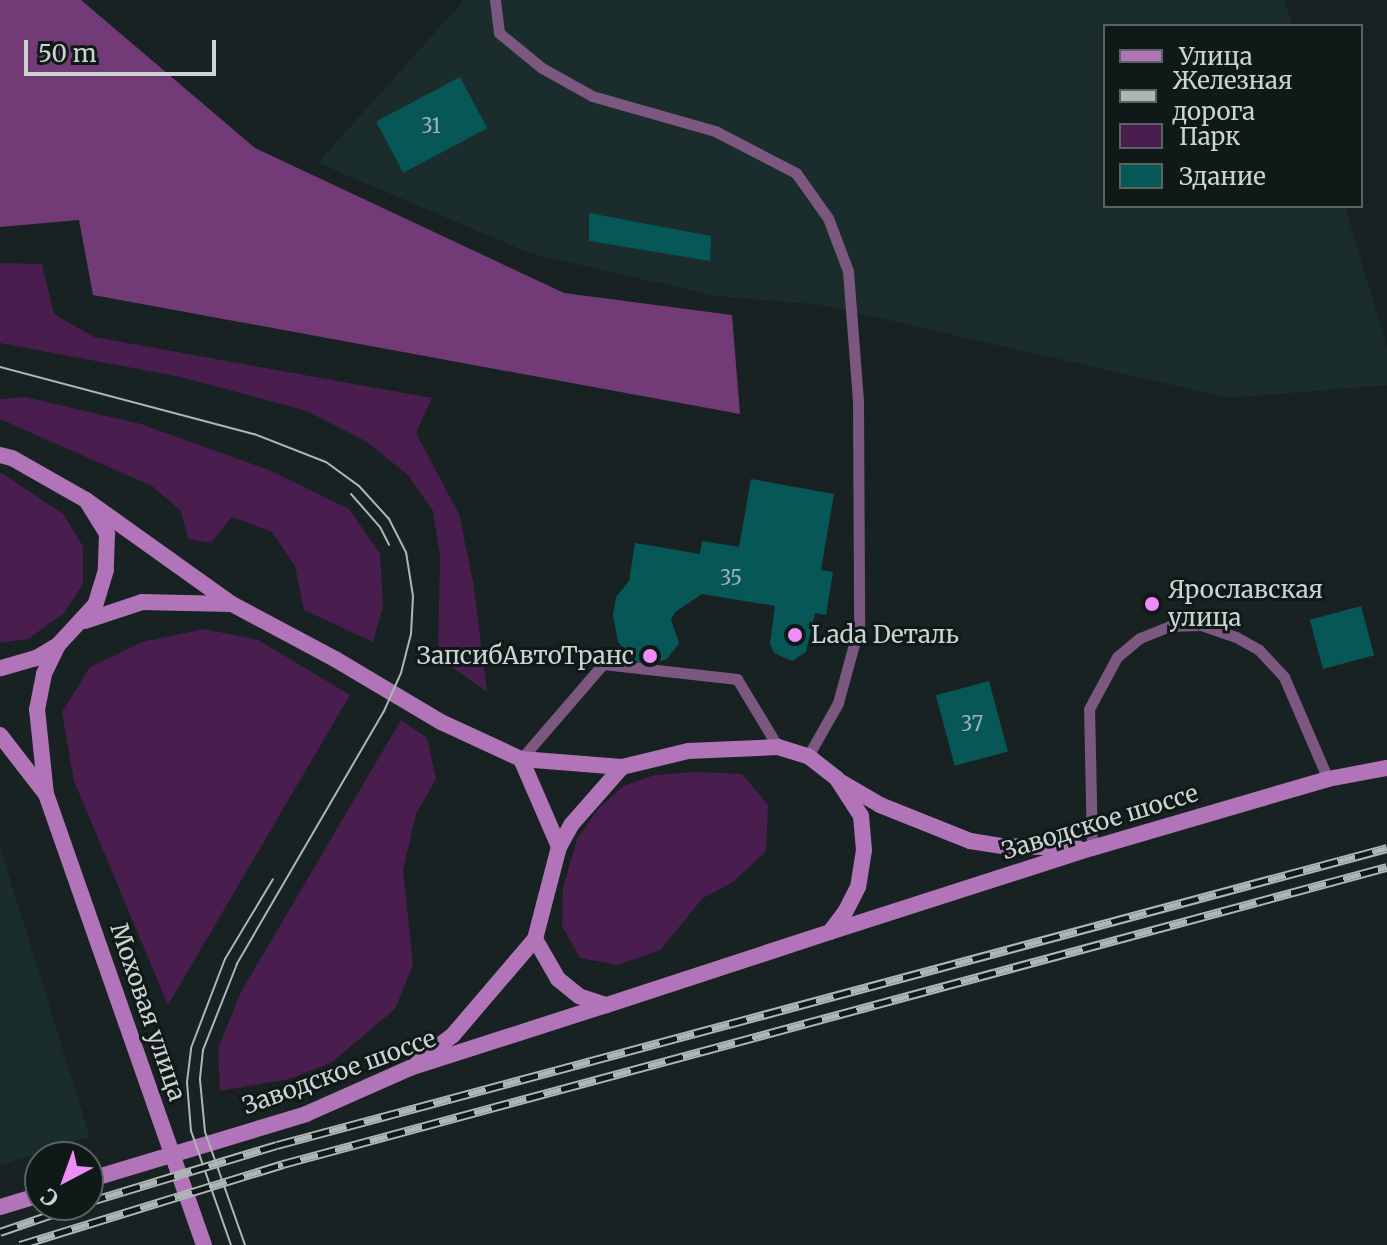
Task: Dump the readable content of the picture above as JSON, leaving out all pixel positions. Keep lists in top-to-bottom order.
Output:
{
  "streets": {
    "main road": ["Заводское шоссе", "Моховая улица"]
  },
  "places": ["Ярославская улица", "Lada Dеталь", "ЗапсибАвтоТранс"],
  "house_numbers": ["31", "35", "37"],
  "legend": [
    "Улица",
    "Железная дорога",
    "Парк",
    "Здание"
  ],
  "scale_bar": "50 m",
  "north": "bottom left"
}
